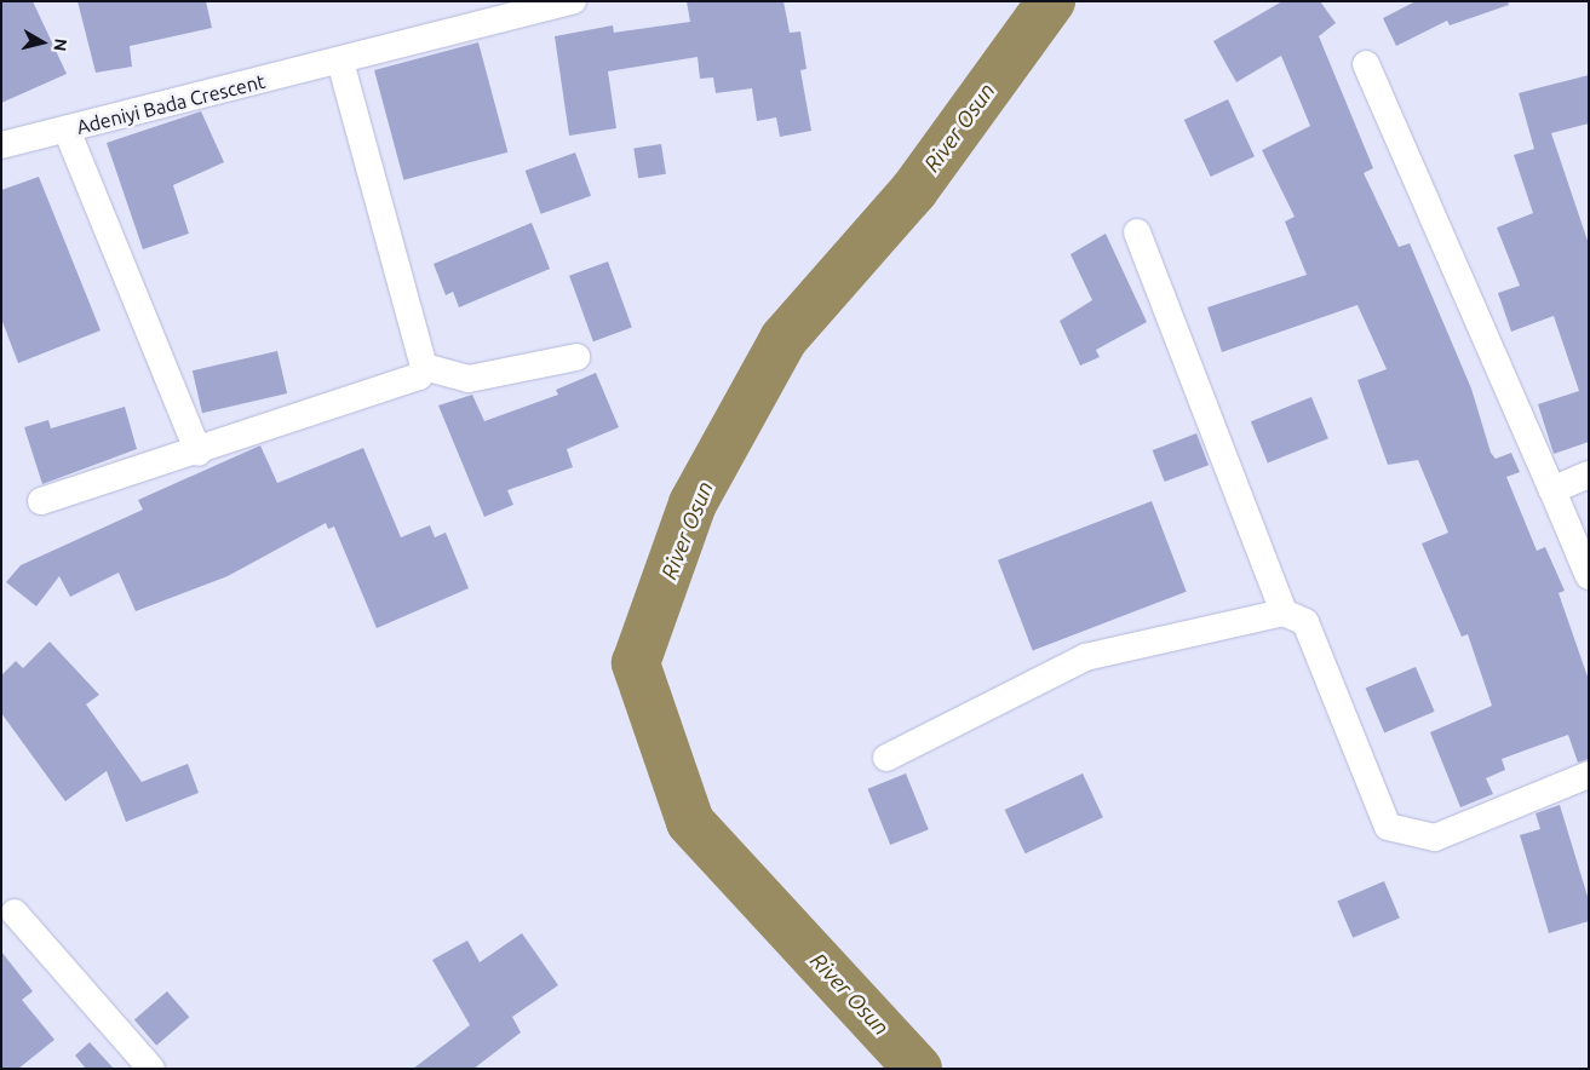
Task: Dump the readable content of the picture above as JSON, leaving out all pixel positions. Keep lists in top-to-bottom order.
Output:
{
  "streets": {
    "street": ["Adeniyi Bada Crescent"]
  },
  "water": ["River Osun"],
  "north": "right"
}
